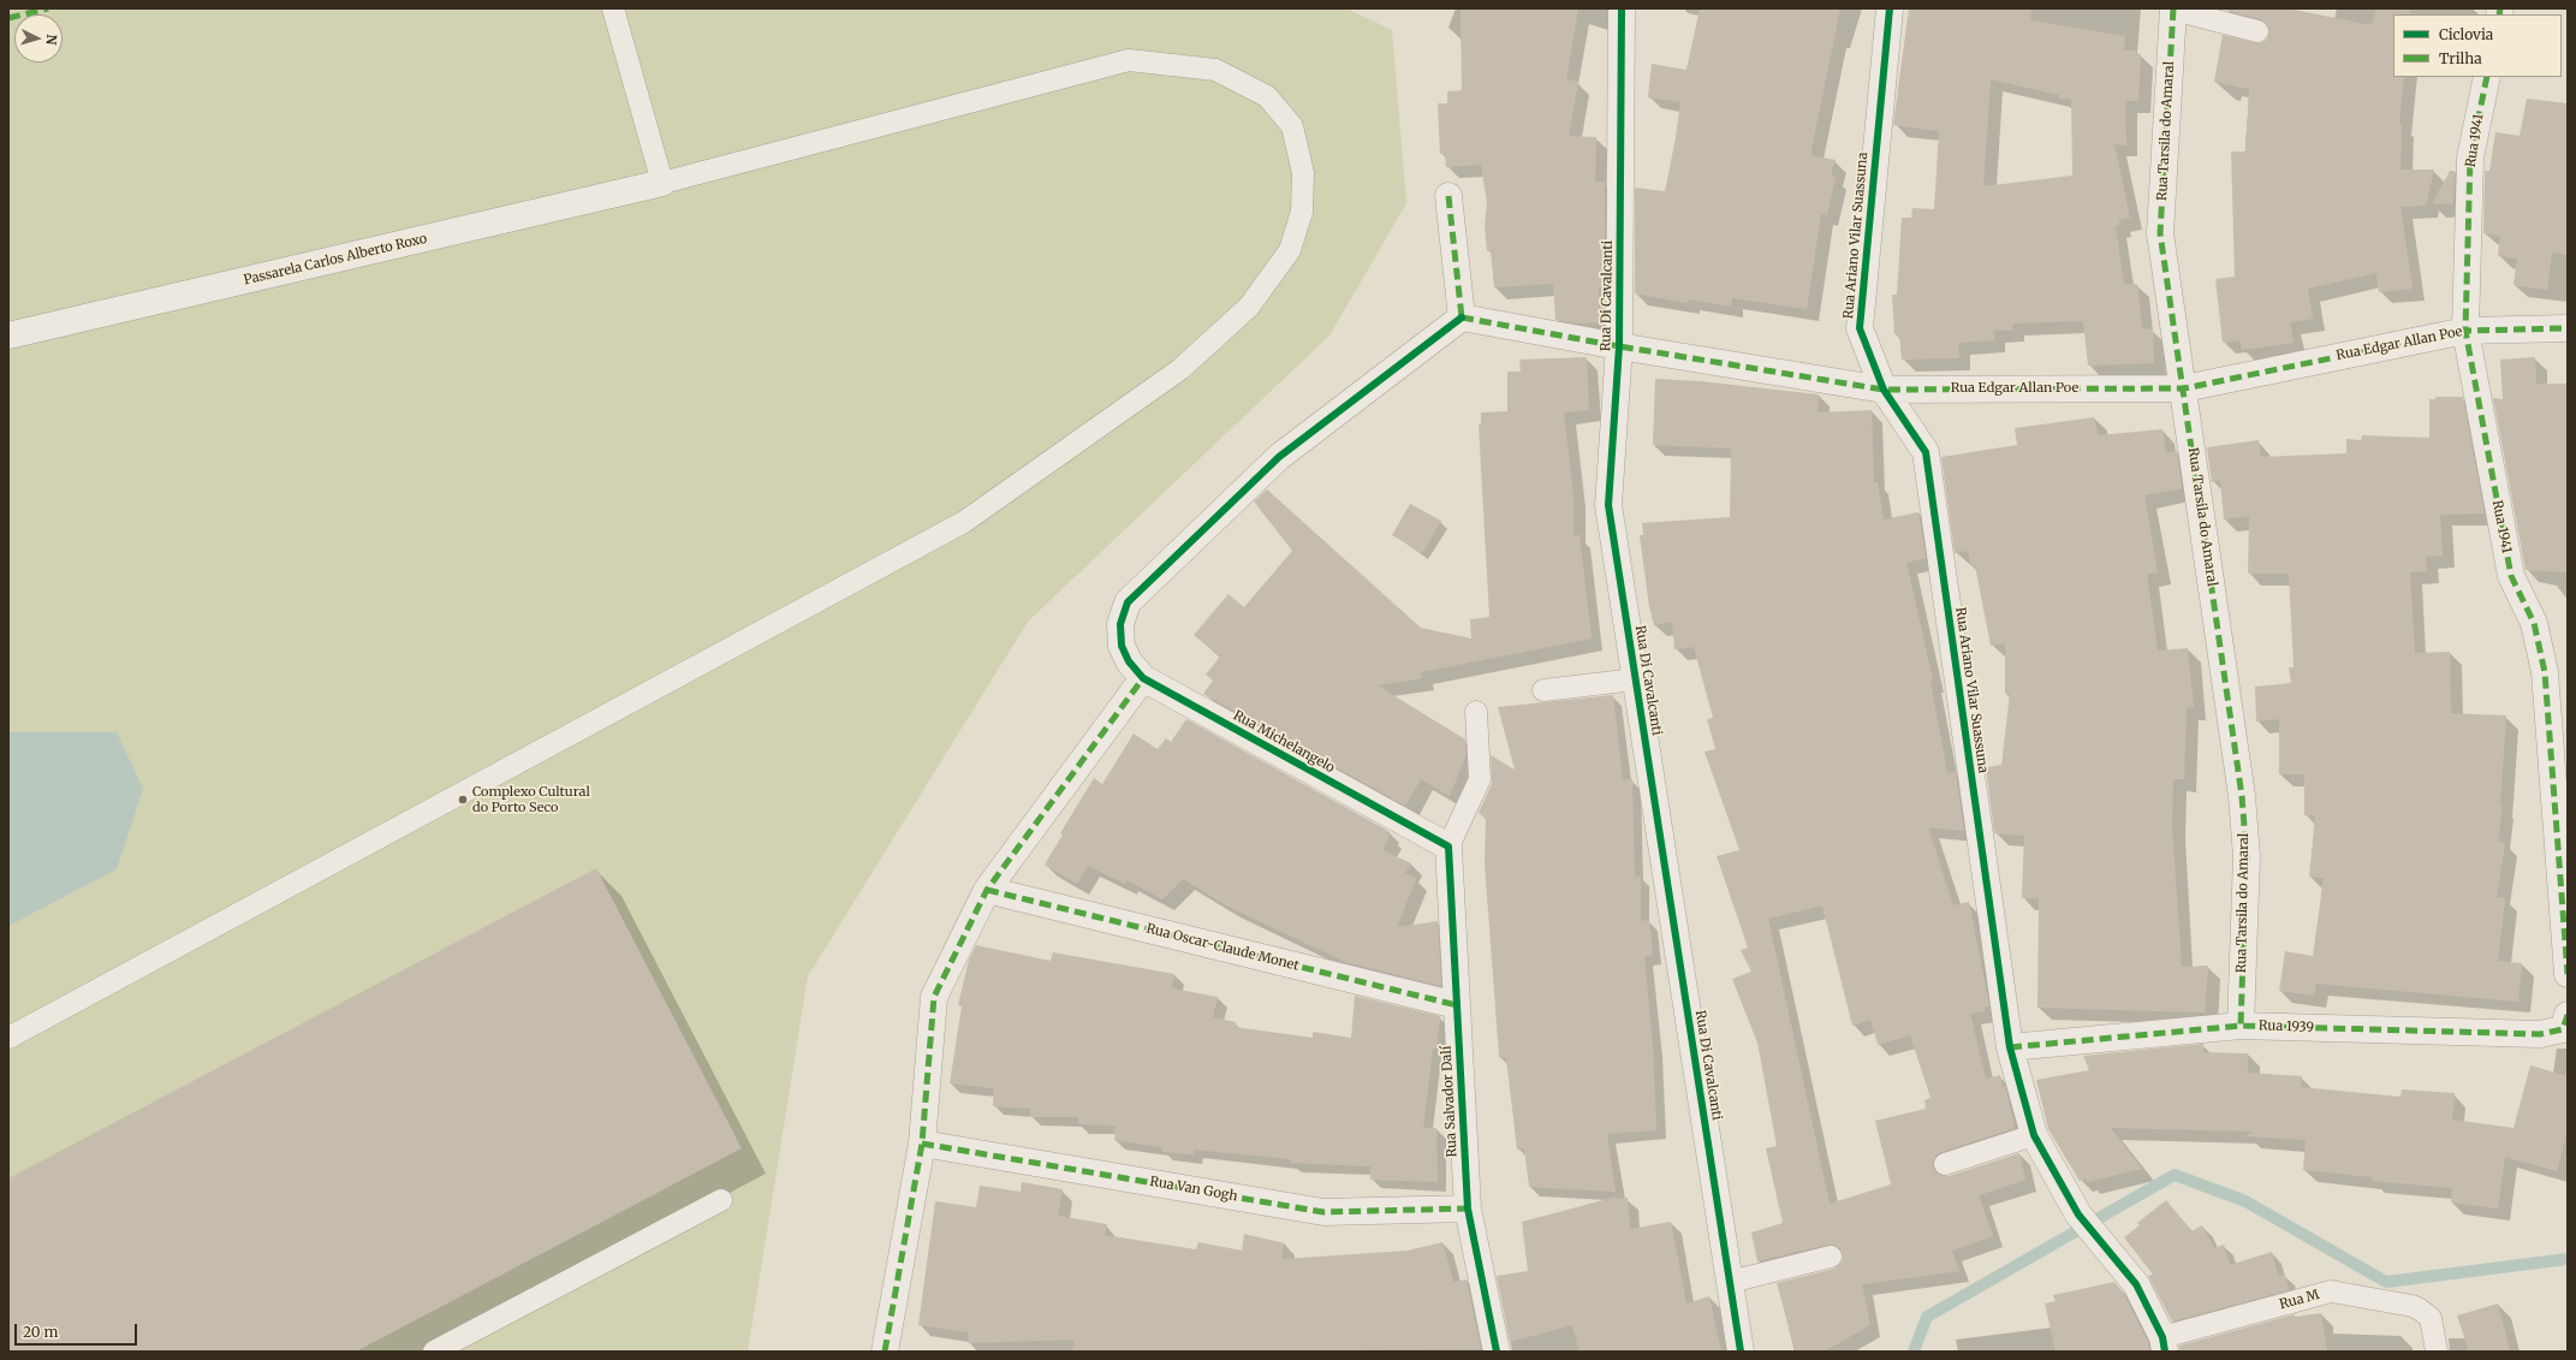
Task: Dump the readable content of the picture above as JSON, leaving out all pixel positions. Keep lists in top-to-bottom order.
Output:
{
  "streets": {
    "street": [
      "Rua Tarsila do Amaral",
      "Rua 1941",
      "Rua Ariano Vilar Suassuna",
      "Passarela Carlos Alberto Roxo",
      "Rua Di Cavalcanti",
      "Rua Edgar Allan Poe",
      "Rua Michelangelo",
      "Rua Oscar-Claude Monet",
      "Rua 1939",
      "Rua Salvador Dalí",
      "Rua Van Gogh"
    ],
    "lane": ["Rua M"]
  },
  "crossings": [
    ["Rua Tarsila do Amaral", "Rua Edgar Allan Poe"],
    ["Rua Tarsila do Amaral", "Rua 1939"],
    ["Rua 1941", "Rua Edgar Allan Poe"],
    ["Rua Ariano Vilar Suassuna", "Rua Edgar Allan Poe"],
    ["Rua Ariano Vilar Suassuna", "Rua 1939"],
    ["Rua Ariano Vilar Suassuna", "Rua M"],
    ["Rua Di Cavalcanti", "Rua Edgar Allan Poe"],
    ["Rua Edgar Allan Poe", "Rua Michelangelo"],
    ["Rua Michelangelo", "Rua Salvador Dalí"],
    ["Rua Oscar-Claude Monet", "Rua Salvador Dalí"],
    ["Rua Salvador Dalí", "Rua Van Gogh"]
  ],
  "places": ["Complexo Cultural do Porto Seco"],
  "legend": ["Ciclovia", "Trilha"],
  "scale_bar": "20 m",
  "north": "right"
}
